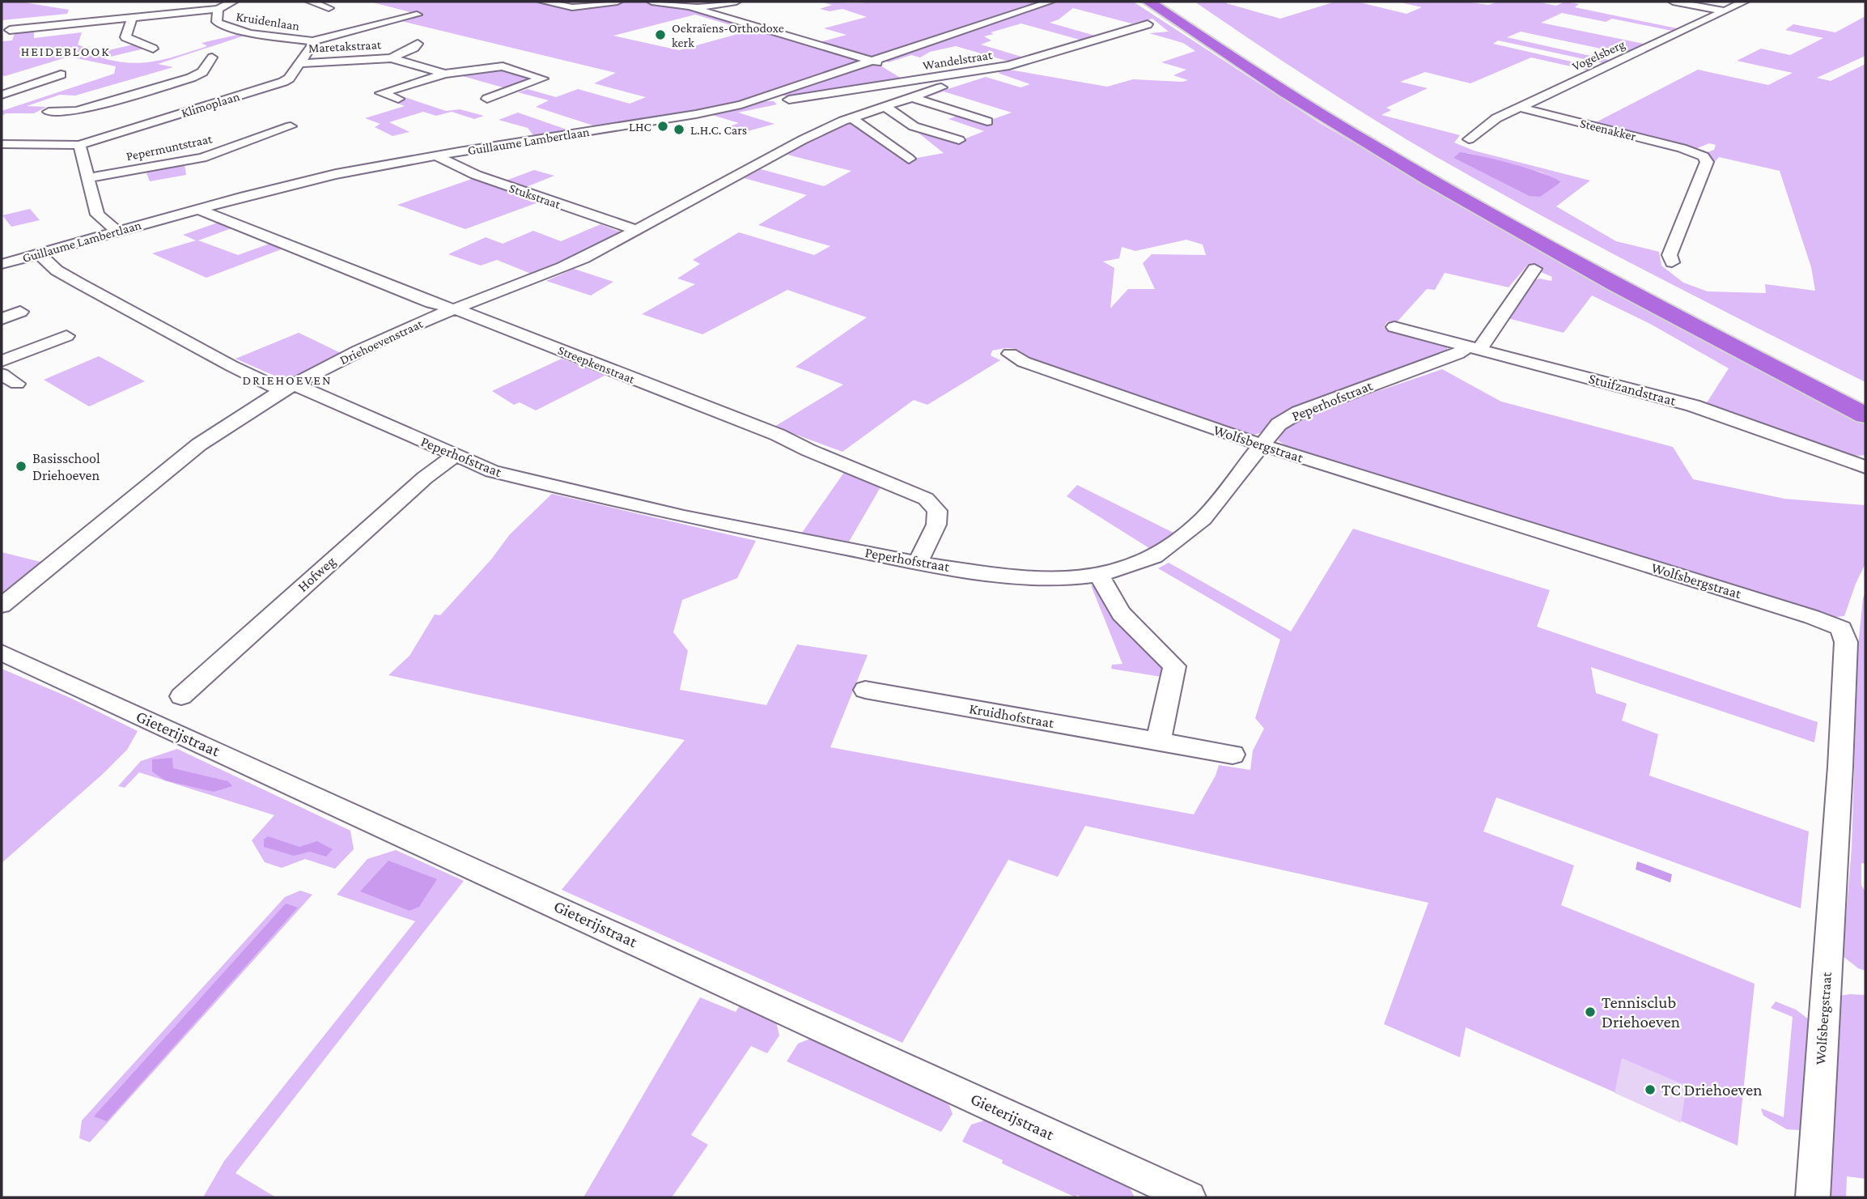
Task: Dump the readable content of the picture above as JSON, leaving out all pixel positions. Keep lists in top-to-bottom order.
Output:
{
  "streets": {
    "street": [
      "Kruidenlaan",
      "Maretakstraat",
      "Vogelsberg",
      "Wandelstraat",
      "Klimoplaan",
      "Steenakker",
      "Guillaume Lambertlaan",
      "Pepermuntstraat",
      "Stukstraat",
      "Driehoevenstraat",
      "Streepkenstraat",
      "Stuifzandstraat",
      "Peperhofstraat",
      "Wolfsbergstraat",
      "Hofweg",
      "Kruidhofstraat",
      "Gieterijstraat"
    ]
  },
  "crossings": [
    ["Kruidenlaan", "Klimoplaan"],
    ["Maretakstraat", "Klimoplaan"],
    ["Vogelsberg", "Steenakker"],
    ["Wandelstraat", "Guillaume Lambertlaan"],
    ["Wandelstraat", "Driehoevenstraat"],
    ["Guillaume Lambertlaan", "Stukstraat"],
    ["Guillaume Lambertlaan", "Streepkenstraat"],
    ["Guillaume Lambertlaan", "Peperhofstraat"],
    ["Stukstraat", "Driehoevenstraat"],
    ["Driehoevenstraat", "Streepkenstraat"],
    ["Driehoevenstraat", "Peperhofstraat"],
    ["Streepkenstraat", "Peperhofstraat"],
    ["Stuifzandstraat", "Peperhofstraat"],
    ["Peperhofstraat", "Wolfsbergstraat"],
    ["Peperhofstraat", "Hofweg"]
  ],
  "districts": ["HEIDEBLOOK", "DRIEHOEVEN"],
  "places": [
    "Oekraïens-Orthodoxe kerk",
    "LHC",
    "L.H.C. Cars",
    "Basisschool Driehoeven",
    "Tennisclub Driehoeven",
    "TC Driehoeven"
  ]
}
